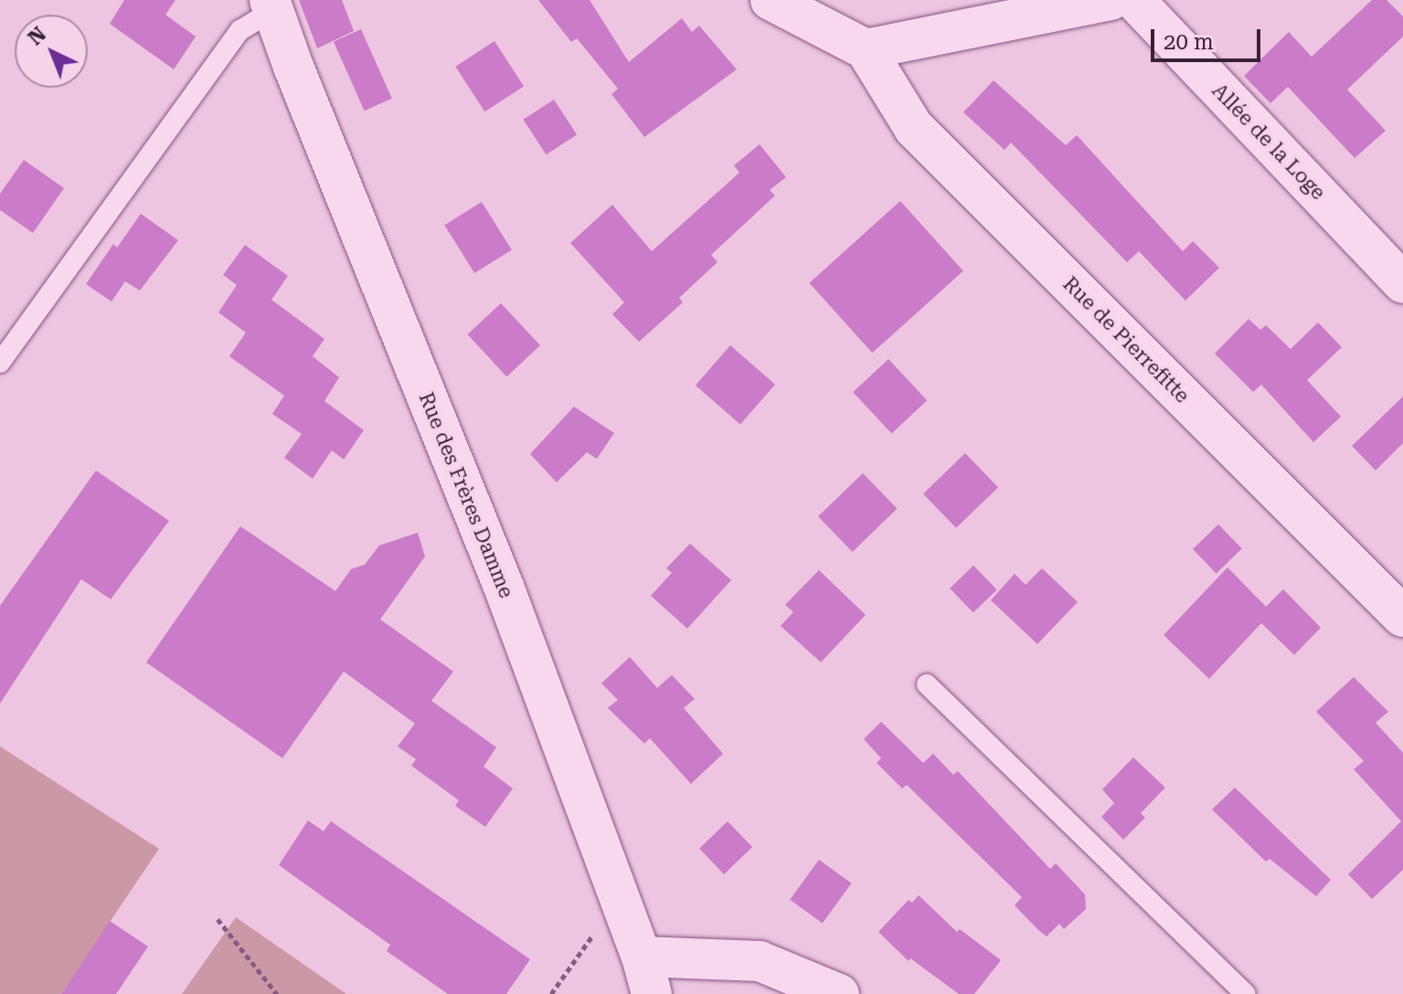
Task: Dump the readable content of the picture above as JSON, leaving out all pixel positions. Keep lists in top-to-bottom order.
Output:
{
  "streets": {
    "street": ["Allée de la Loge", "Rue de Pierrefitte", "Rue des Frères Damme"]
  },
  "scale_bar": "20 m",
  "north": "top left"
}
